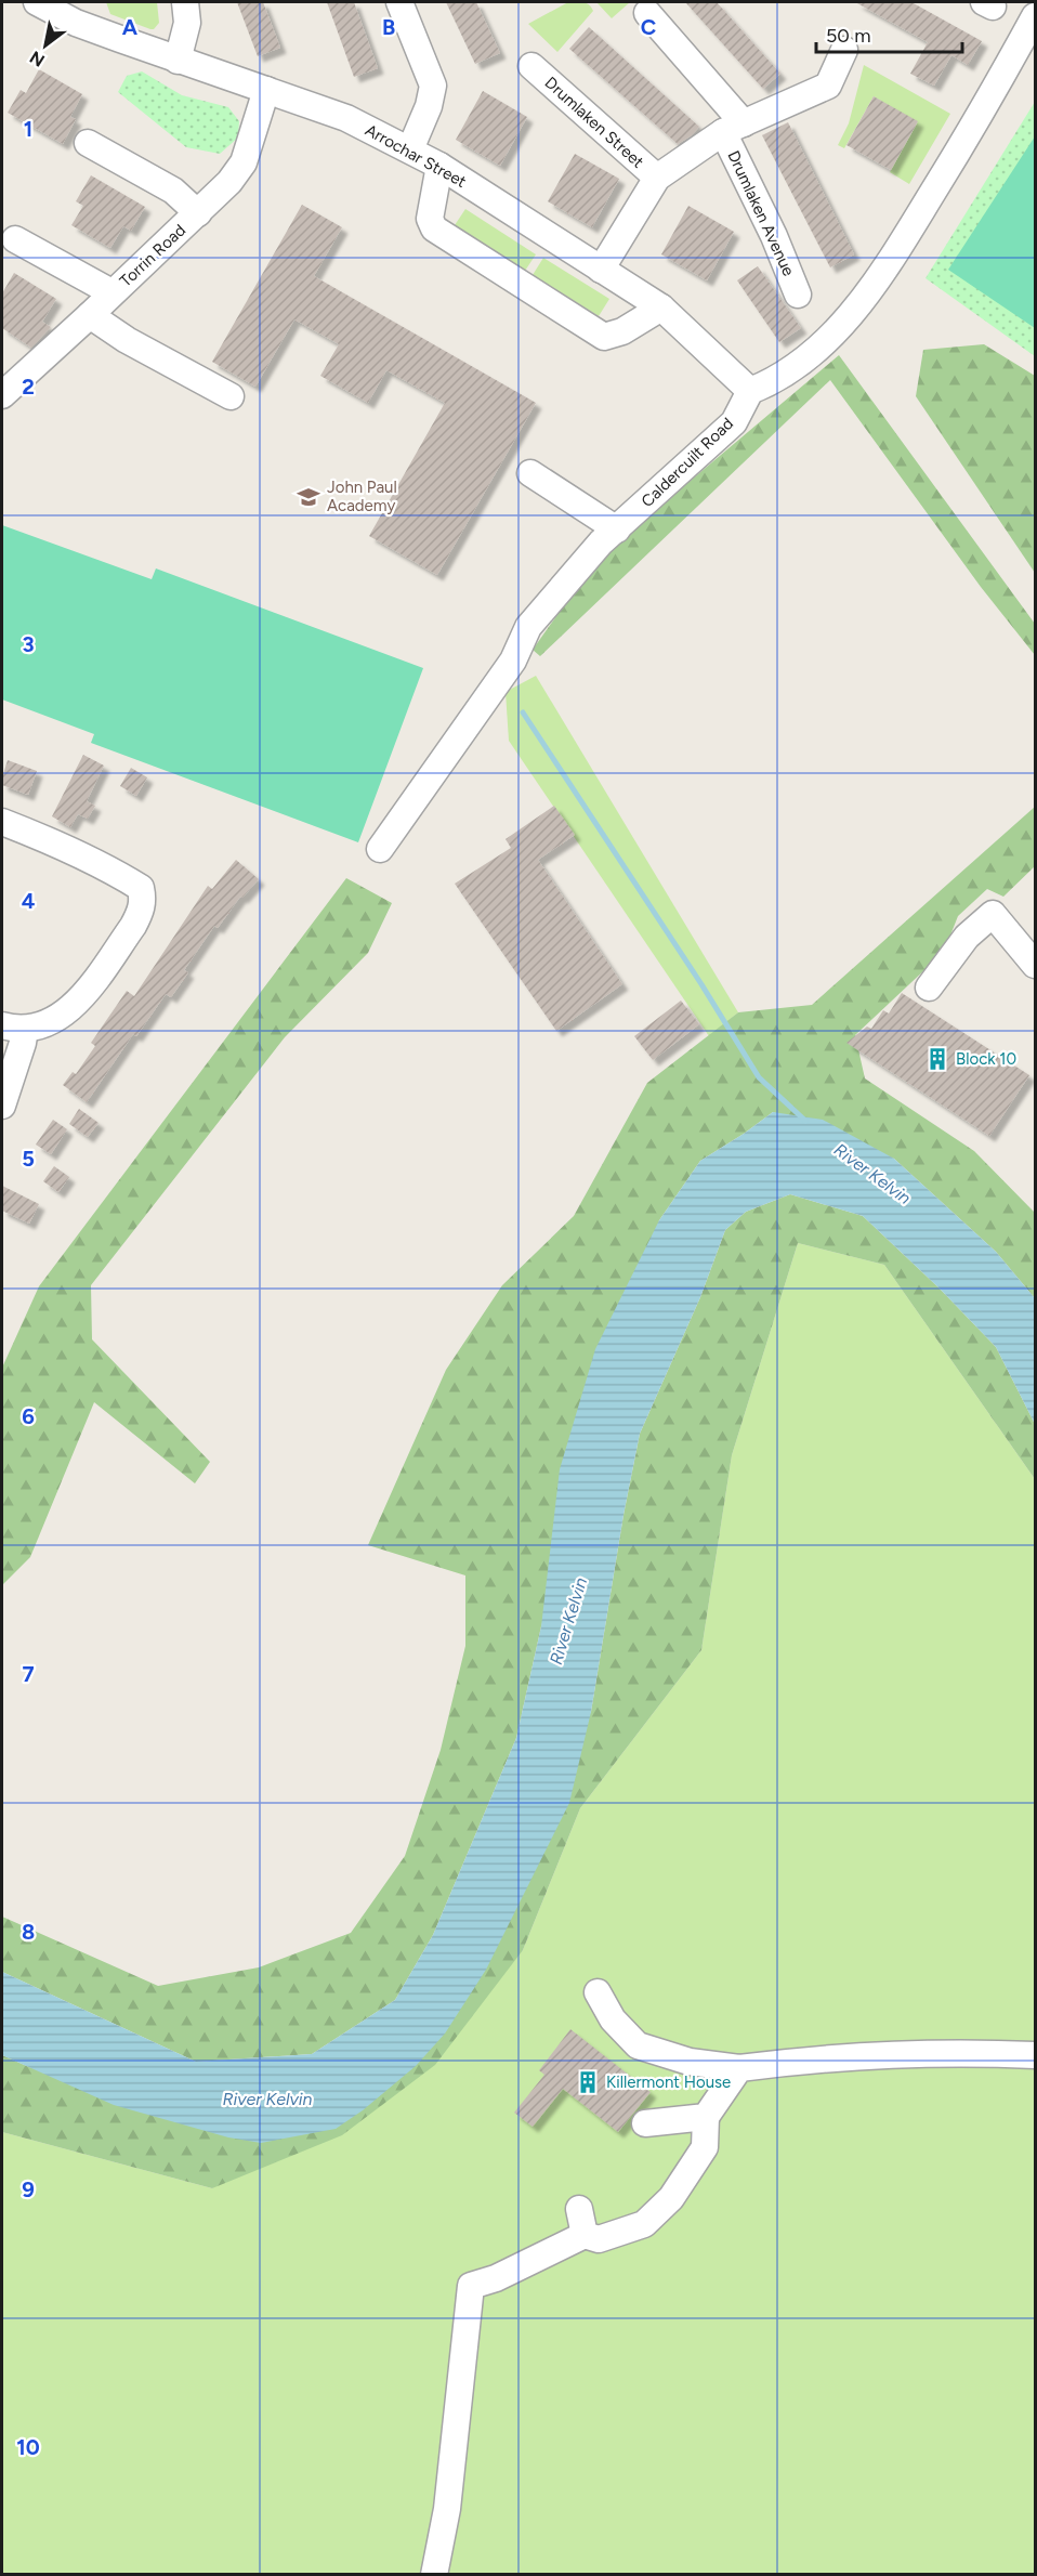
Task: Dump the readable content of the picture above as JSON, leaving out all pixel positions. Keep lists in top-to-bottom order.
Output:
{
  "streets": {
    "street": [
      "Drumlaken Street",
      "Arrochar Street",
      "Drumlaken Avenue",
      "Torrin Road",
      "Caldercuilt Road"
    ]
  },
  "crossings": [
    ["Drumlaken Street", "Arrochar Street"],
    ["Drumlaken Street", "Drumlaken Avenue"],
    ["Arrochar Street", "Torrin Road"],
    ["Arrochar Street", "Caldercuilt Road"]
  ],
  "water": ["River Kelvin"],
  "places": {
    "school or university": ["John Paul Academy"],
    "building": ["Block 10", "Killermont House"]
  },
  "scale_bar": "50 m",
  "north": "bottom left",
  "grid": {
    "columns": ["A", "B", "C"],
    "rows": [
      "1",
      "2",
      "3",
      "4",
      "5",
      "6",
      "7",
      "8",
      "9",
      "10"
    ]
  }
}
